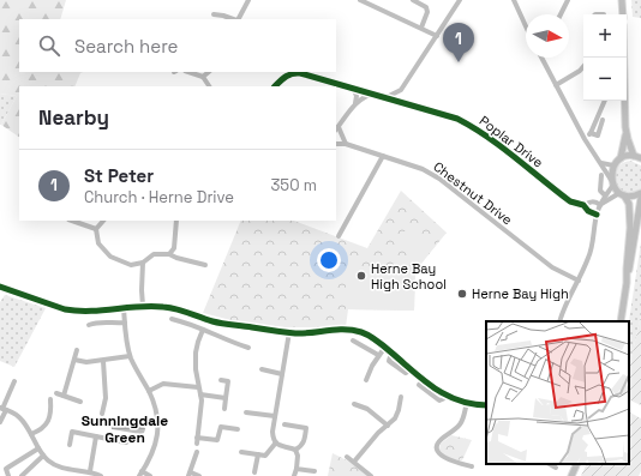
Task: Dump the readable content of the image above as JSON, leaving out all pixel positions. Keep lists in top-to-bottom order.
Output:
{
  "streets": {
    "street": ["Poplar Drive", "Chestnut Drive"]
  },
  "districts": ["Sunningdale Green"],
  "places": ["Herne Bay High School", "Herne Bay High"],
  "north": "right",
  "page": {
    "map_buttons": ["+", "−"],
    "search": "Search here",
    "pins": "1",
    "heading": "Nearby",
    "list": [
      {
        "mark": "1",
        "name": "St Peter",
        "note": "Church · Herne Drive",
        "value": "350 m"
      }
    ]
  }
}
